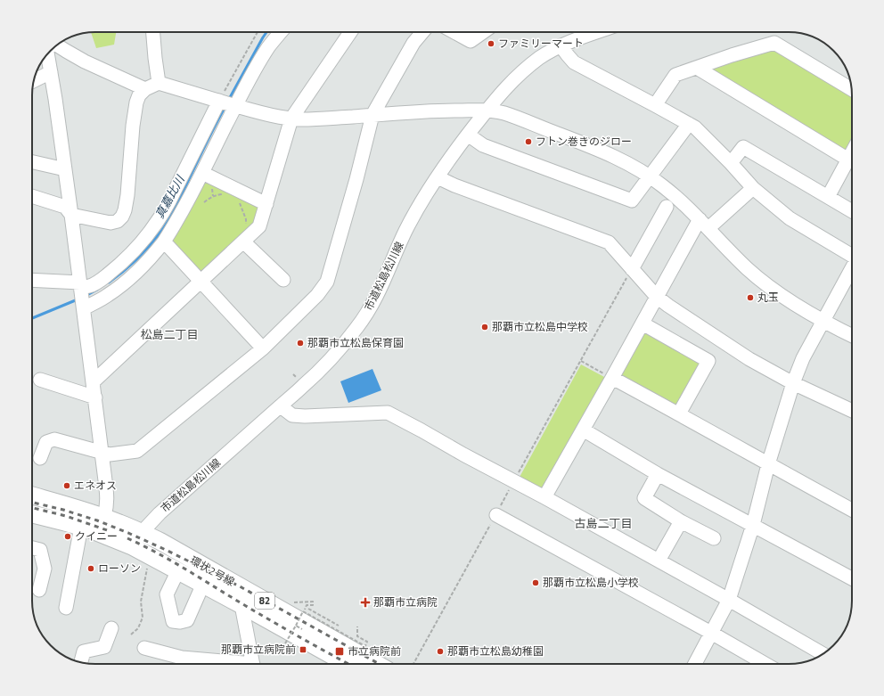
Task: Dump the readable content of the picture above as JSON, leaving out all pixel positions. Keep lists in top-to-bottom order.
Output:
{
  "streets": {
    "main road": ["環状2号線", "82"],
    "street": ["市道松島松川線"]
  },
  "crossings": [
    ["市道松島松川線", "環状2号線"]
  ],
  "districts": ["松島二丁目", "古島二丁目"],
  "water": ["真嘉比川"],
  "places": {
    "other": [
      "ファミリーマート",
      "フトン巻きのジロー",
      "丸玉",
      "那覇市立松島中学校",
      "那覇市立松島保育園",
      "エネオス",
      "クイニー",
      "ローソン",
      "那覇市立松島小学校",
      "那覇市立松島幼稚園"
    ],
    "health": ["那覇市立病院"],
    "transit": ["那覇市立病院前", "市立病院前"]
  }
}
